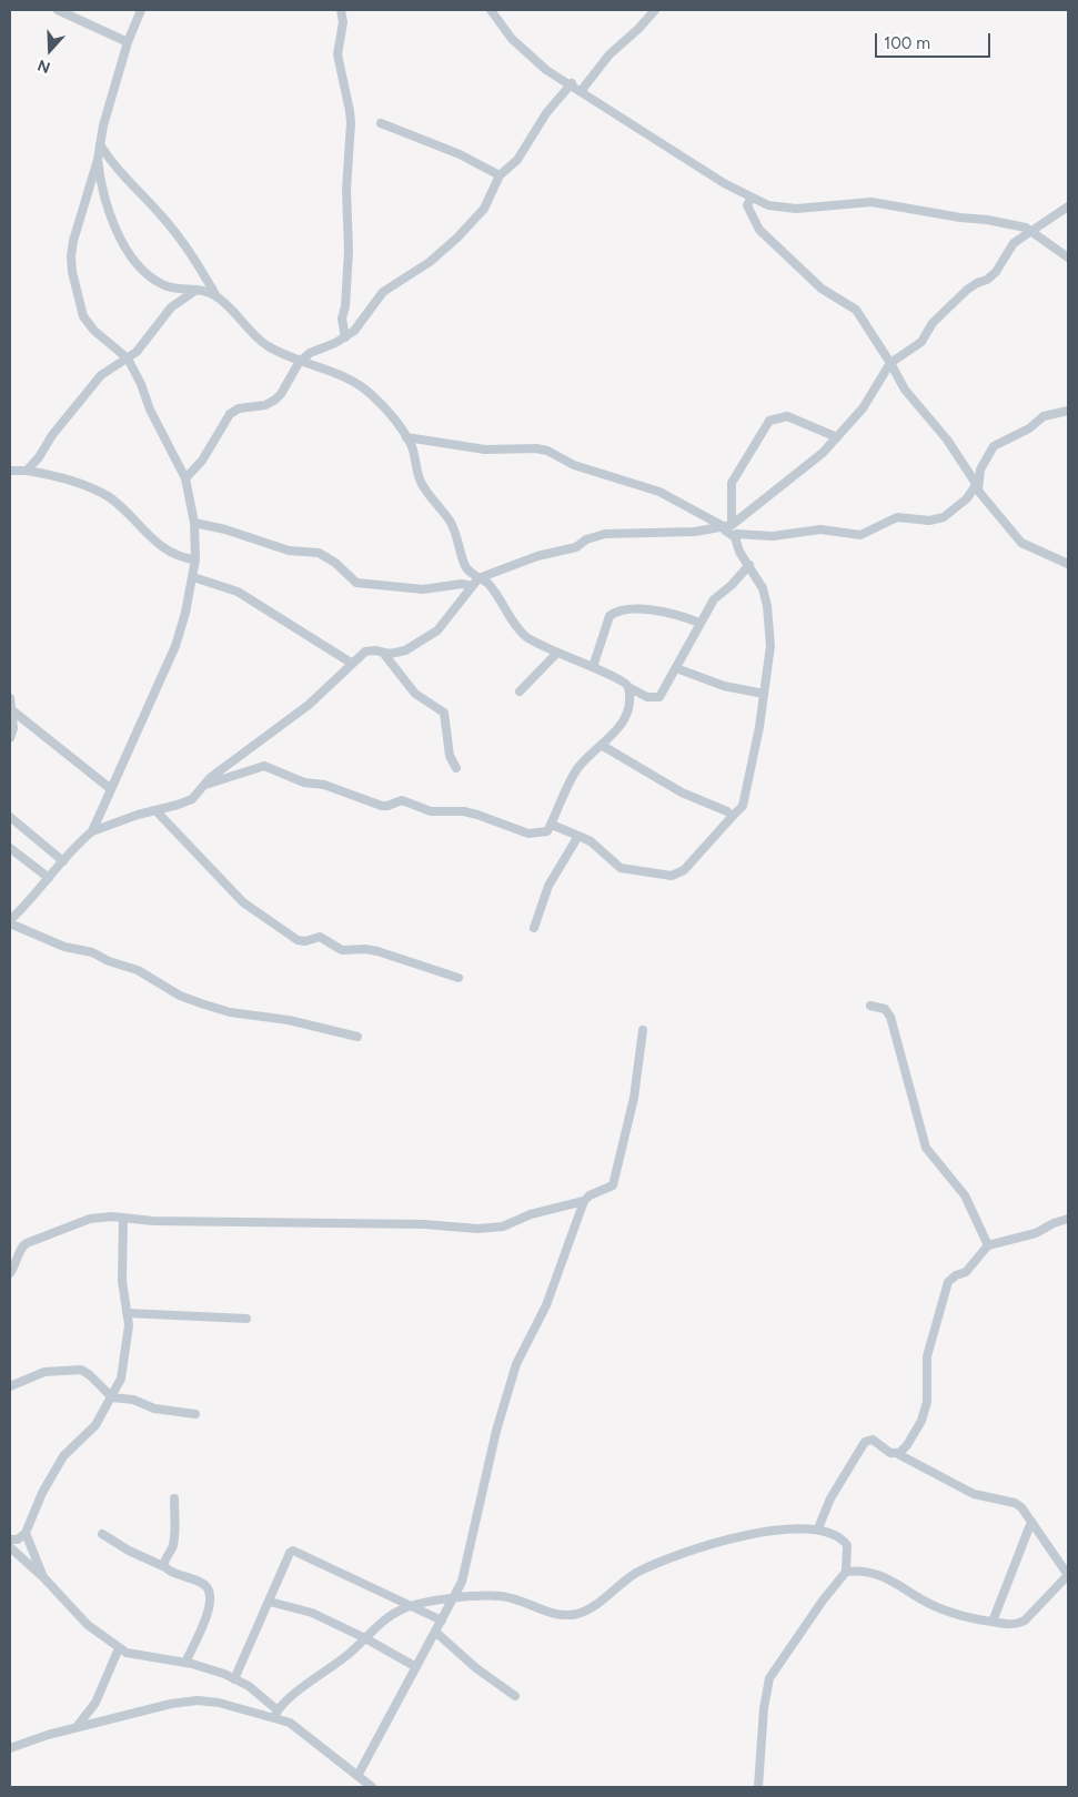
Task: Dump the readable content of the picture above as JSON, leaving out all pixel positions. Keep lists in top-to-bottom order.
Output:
{
  "scale_bar": "100 m",
  "north": "bottom"
}
